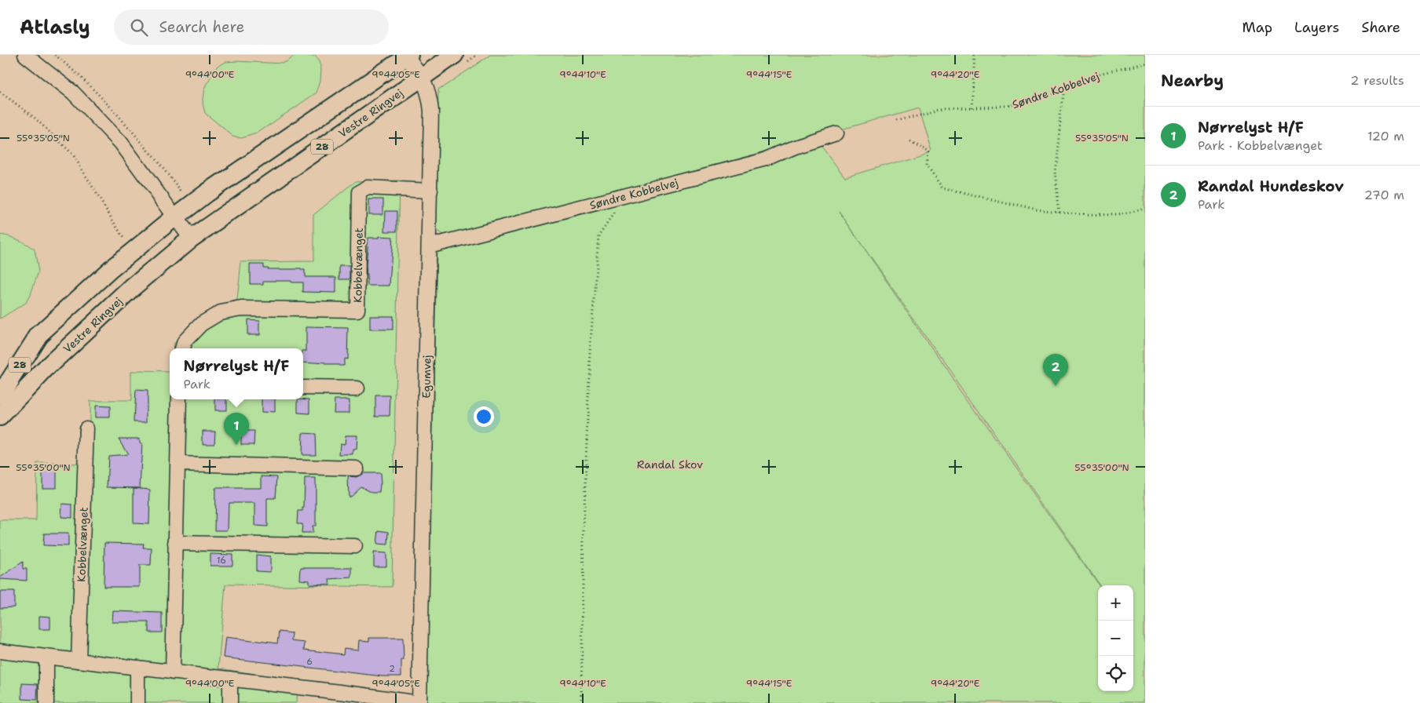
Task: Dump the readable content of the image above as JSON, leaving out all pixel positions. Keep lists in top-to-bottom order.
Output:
{
  "streets": {
    "main road": ["Vestre Ringvej", "28"],
    "street": ["Søndre Kobbelvej", "Kobbelvænget", "Egumvej"]
  },
  "crossings": [
    ["Søndre Kobbelvej", "Egumvej"],
    ["Vestre Ringvej", "Egumvej"],
    ["28", "Egumvej"],
    ["Kobbelvænget", "Egumvej"]
  ],
  "parks": ["Randal Skov"],
  "house_numbers": ["16", "6", "2"],
  "page": {
    "header": "Atlasly",
    "search": "Search here",
    "nav": ["Map", "Layers", "Share"],
    "heading": ["Nearby", "2 results"],
    "list": [
      {
        "mark": "1",
        "name": "Nørrelyst H/F",
        "note": "Park · Kobbelvænget",
        "value": "120 m"
      },
      {
        "mark": "2",
        "name": "Randal Hundeskov",
        "note": "Park",
        "value": "270 m"
      }
    ],
    "popup": ["Nørrelyst H/F", "Park"],
    "pins": ["2", "1"],
    "map_buttons": ["+", "−"]
  },
  "coordinates": [
    "9°44'00\"E",
    "9°44'05\"E",
    "9°44'10\"E",
    "9°44'15\"E",
    "9°44'20\"E",
    "55°35'05\"N",
    "55°35'00\"N"
  ]
}
